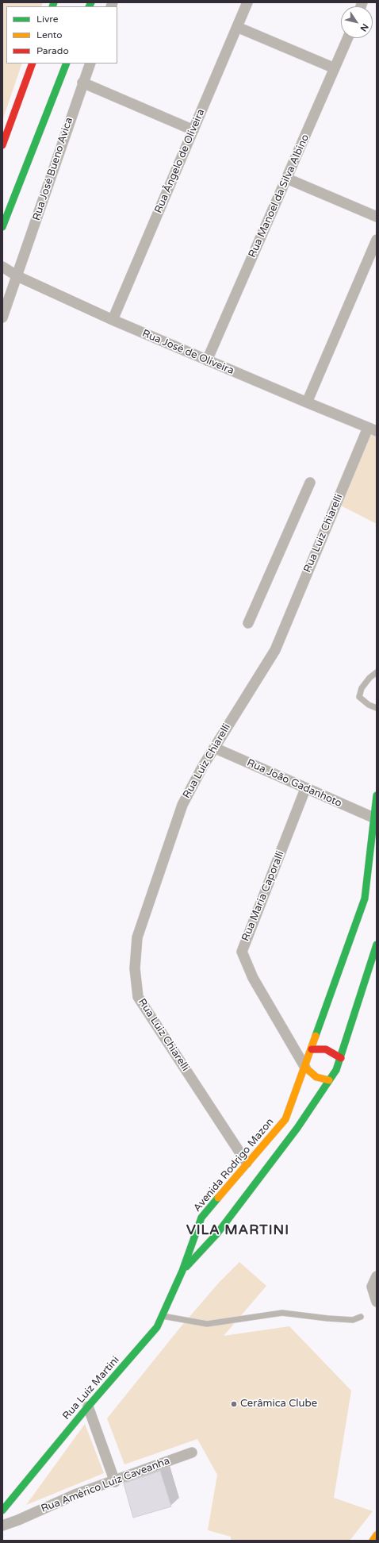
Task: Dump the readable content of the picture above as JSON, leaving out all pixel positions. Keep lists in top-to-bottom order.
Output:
{
  "streets": {
    "street": [
      "Rua Ângelo de Oliveira",
      "Rua José Bueno Avica",
      "Rua Manoel da Silva Albino",
      "Rua José de Oliveira",
      "Rua Luiz Chiarelli",
      "Rua João Gadanhoto",
      "Rua Maria Caporalli",
      "Avenida Rodrigo Mazon",
      "Rua Luiz Martini",
      "Rua Américo Luiz Caveanha"
    ]
  },
  "crossings": [
    ["Rua Ângelo de Oliveira", "Rua José de Oliveira"],
    ["Rua José Bueno Avica", "Rua José de Oliveira"],
    ["Rua Manoel da Silva Albino", "Rua José de Oliveira"],
    ["Rua José de Oliveira", "Rua Luiz Chiarelli"],
    ["Rua Luiz Chiarelli", "Rua João Gadanhoto"],
    ["Rua Luiz Chiarelli", "Avenida Rodrigo Mazon"],
    ["Rua João Gadanhoto", "Rua Maria Caporalli"],
    ["Rua João Gadanhoto", "Avenida Rodrigo Mazon"],
    ["Rua Maria Caporalli", "Avenida Rodrigo Mazon"],
    ["Avenida Rodrigo Mazon", "Rua Luiz Martini"]
  ],
  "districts": ["VILA MARTINI"],
  "places": ["Cerâmica Clube"],
  "legend": ["Livre", "Lento", "Parado"],
  "north": "bottom right"
}
